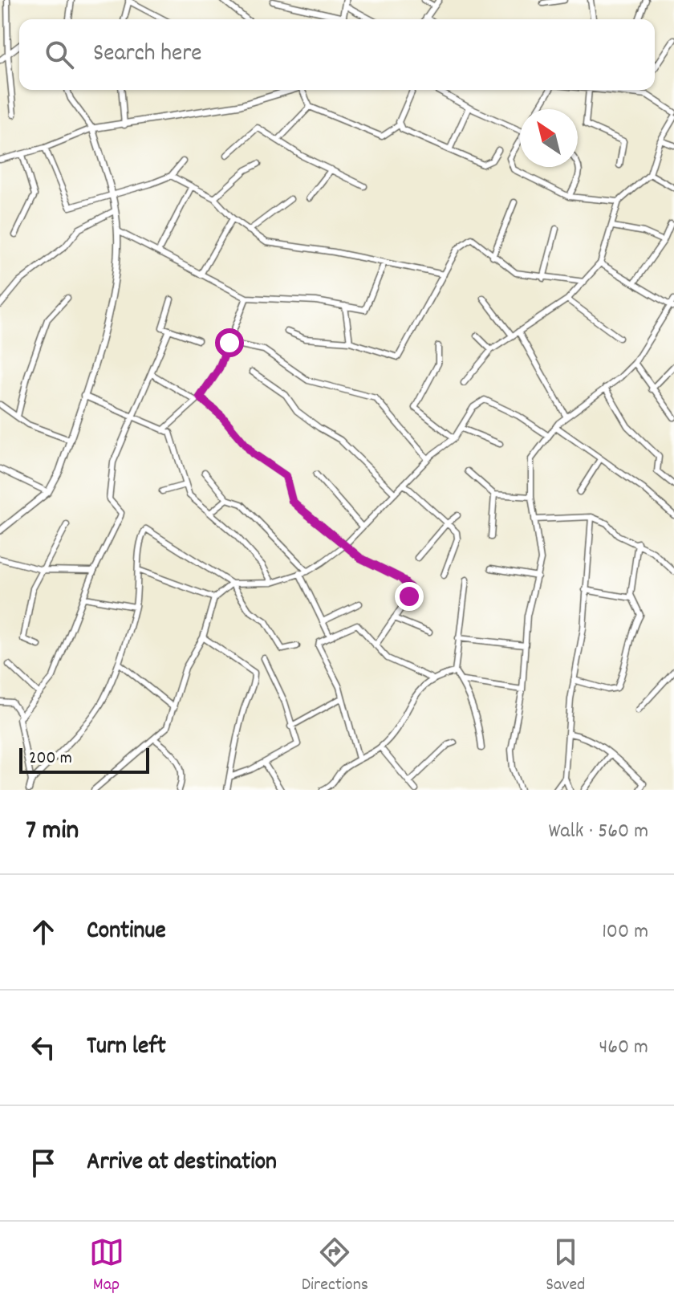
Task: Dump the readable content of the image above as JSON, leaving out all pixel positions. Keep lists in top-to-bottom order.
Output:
{
  "scale_bar": "200 m",
  "north": "top left",
  "page": {
    "search": "Search here",
    "scale": "200 m",
    "heading": ["7 min", "Walk · 560 m"],
    "list": [
      ["Continue", "100 m"],
      ["Turn left", "460 m"],
      "Arrive at destination"
    ],
    "nav": ["Map", "Directions", "Saved"]
  }
}
